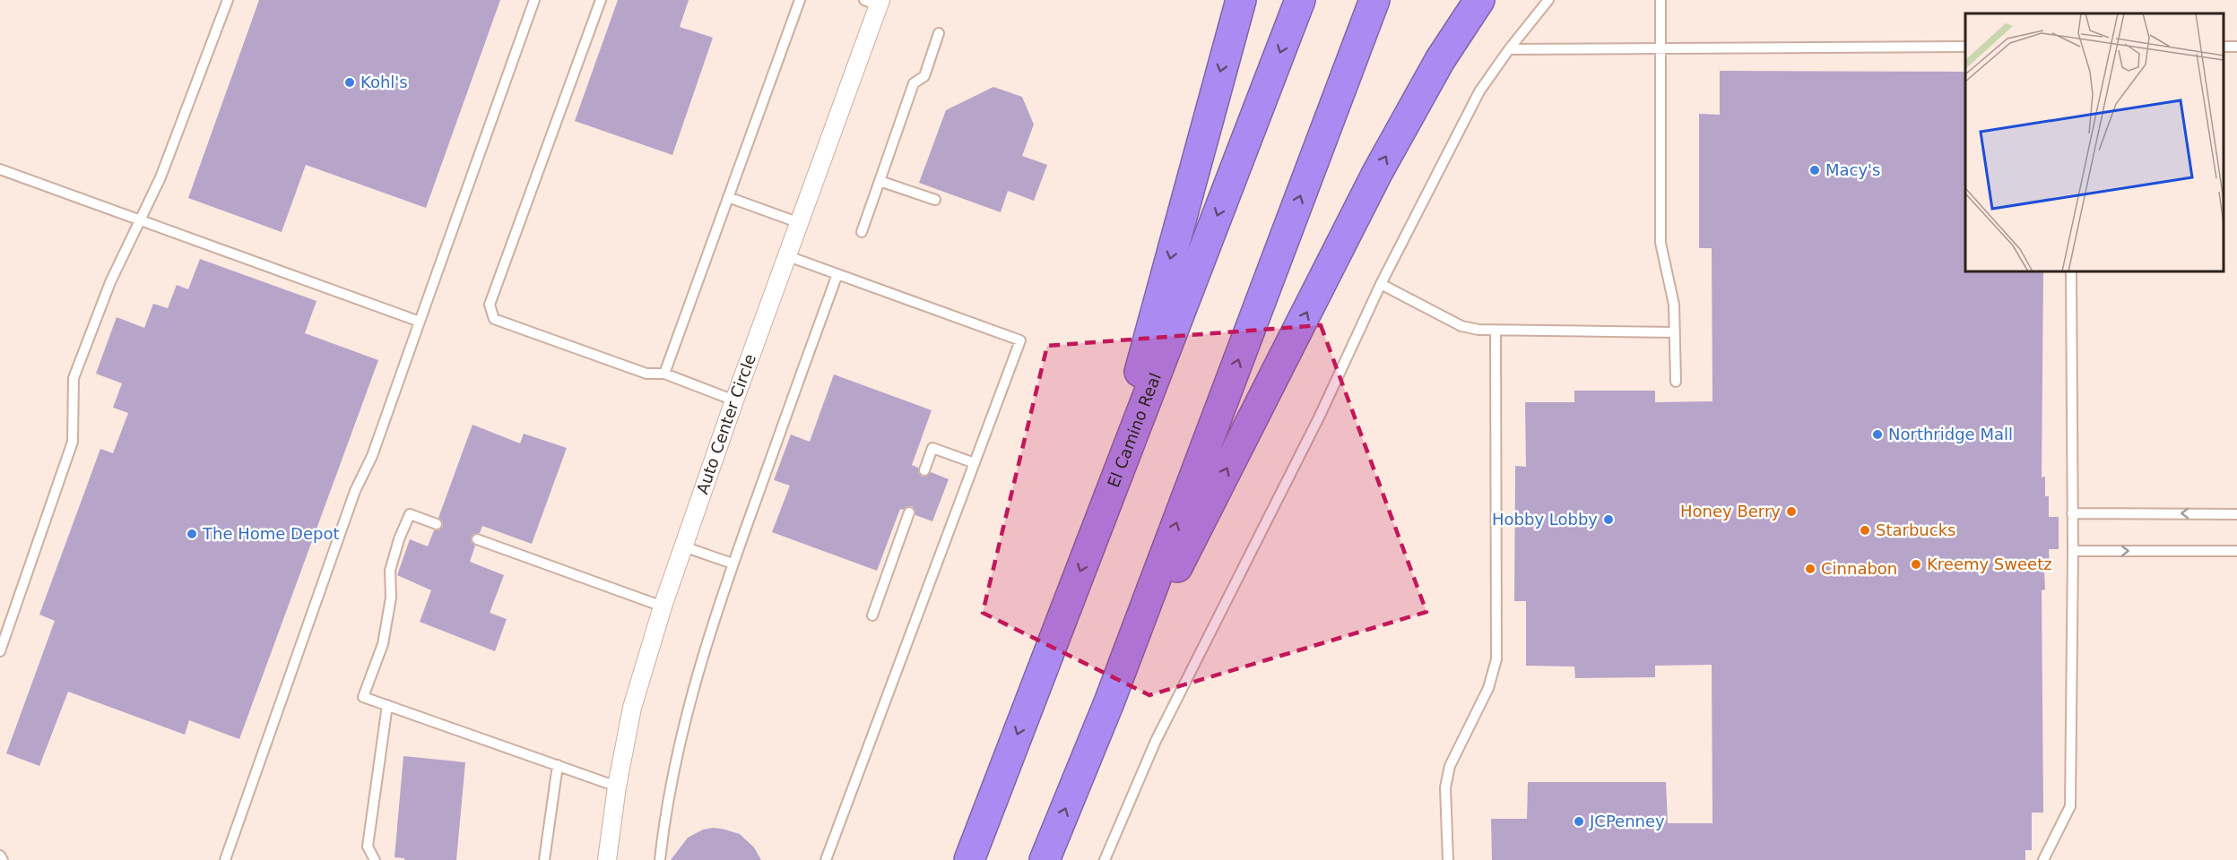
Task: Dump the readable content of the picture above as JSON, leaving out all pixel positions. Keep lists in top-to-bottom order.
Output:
{
  "streets": {
    "highway": ["El Camino Real"],
    "street": ["Auto Center Circle"]
  },
  "places": [
    "Kohl's",
    "Macy's",
    "Northridge Mall",
    "Honey Berry",
    "Hobby Lobby",
    "Starbucks",
    "The Home Depot",
    "Kreemy Sweetz",
    "Cinnabon",
    "JCPenney"
  ]
}
